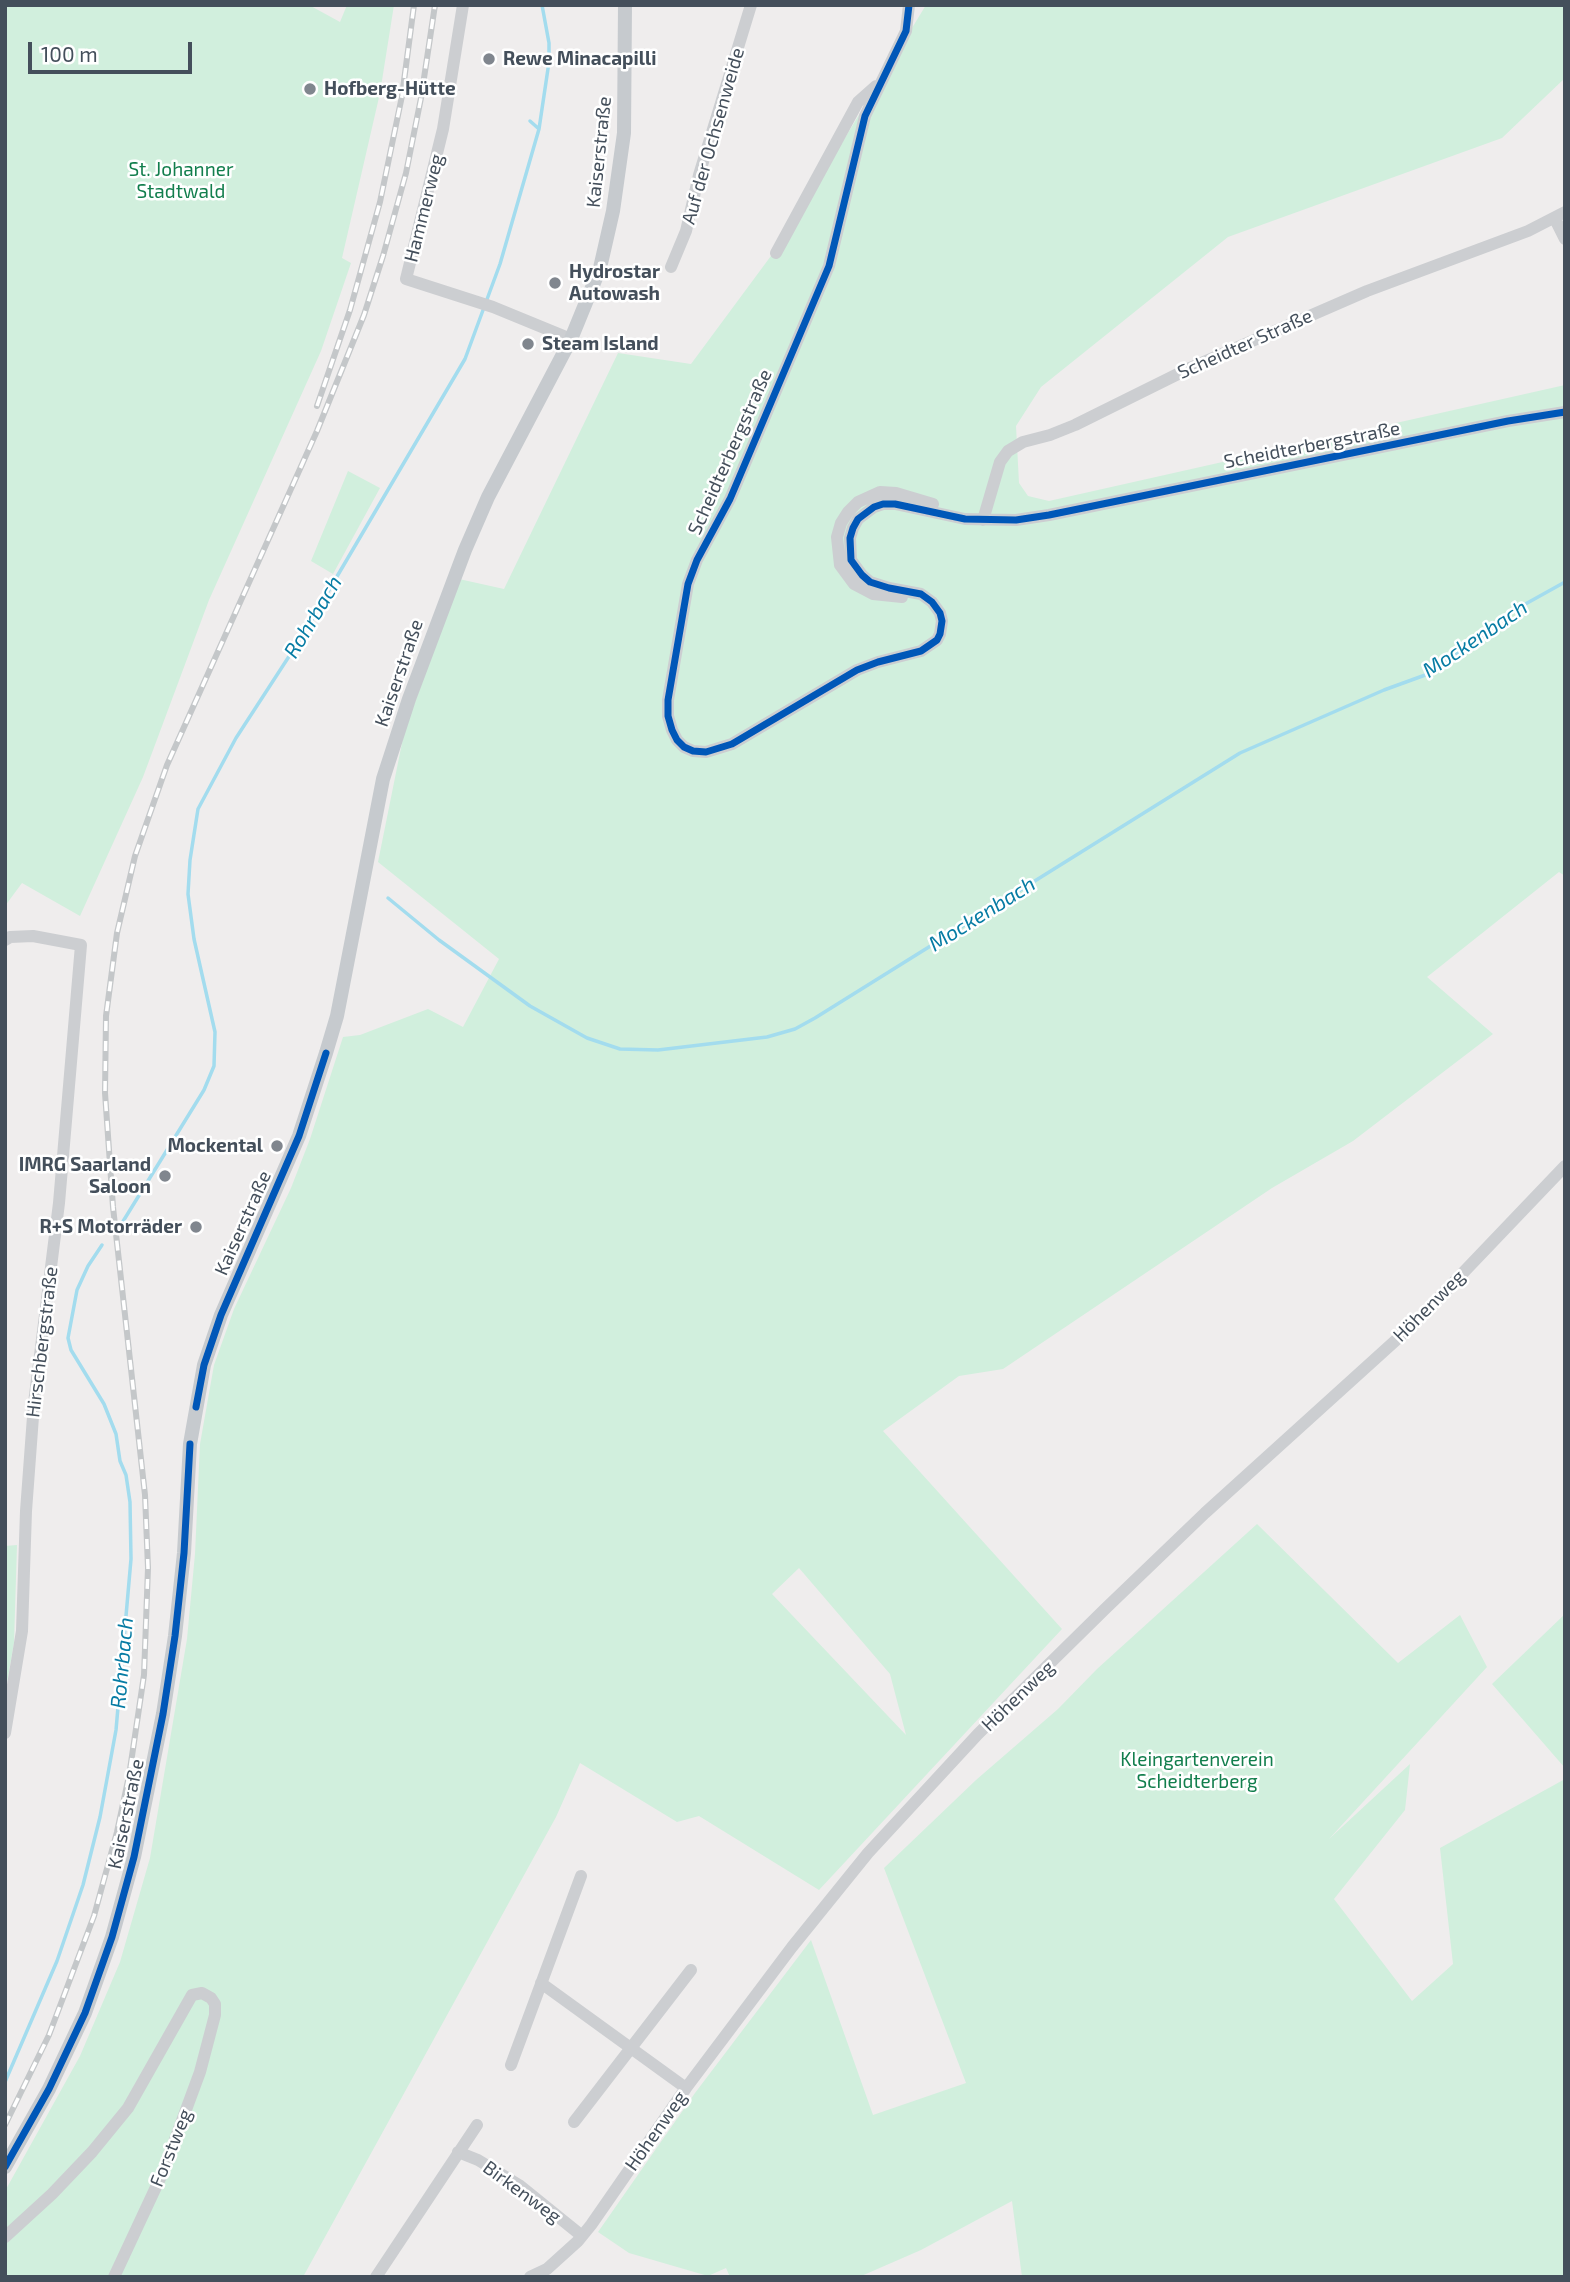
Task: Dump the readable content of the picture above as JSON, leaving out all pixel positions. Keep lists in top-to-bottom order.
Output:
{
  "streets": {
    "main road": ["Kaiserstraße"],
    "street": [
      "Auf der Ochsenweide",
      "Hammerweg",
      "Scheidter Straße",
      "Scheidterbergstraße",
      "Höhenweg",
      "Hirschbergstraße",
      "Forstweg",
      "Birkenweg"
    ]
  },
  "crossings": [
    ["Kaiserstraße", "Hammerweg"],
    ["Scheidter Straße", "Scheidterbergstraße"],
    ["Höhenweg", "Birkenweg"]
  ],
  "water": ["Rohrbach", "Mockenbach"],
  "parks": ["St. Johanner Stadtwald", "Kleingartenverein Scheidterberg"],
  "places": [
    "Rewe Minacapilli",
    "Hofberg-Hütte",
    "Hydrostar Autowash",
    "Steam Island",
    "Mockental",
    "IMRG Saarland Saloon",
    "R+S Motorräder"
  ],
  "scale_bar": "100 m"
}
